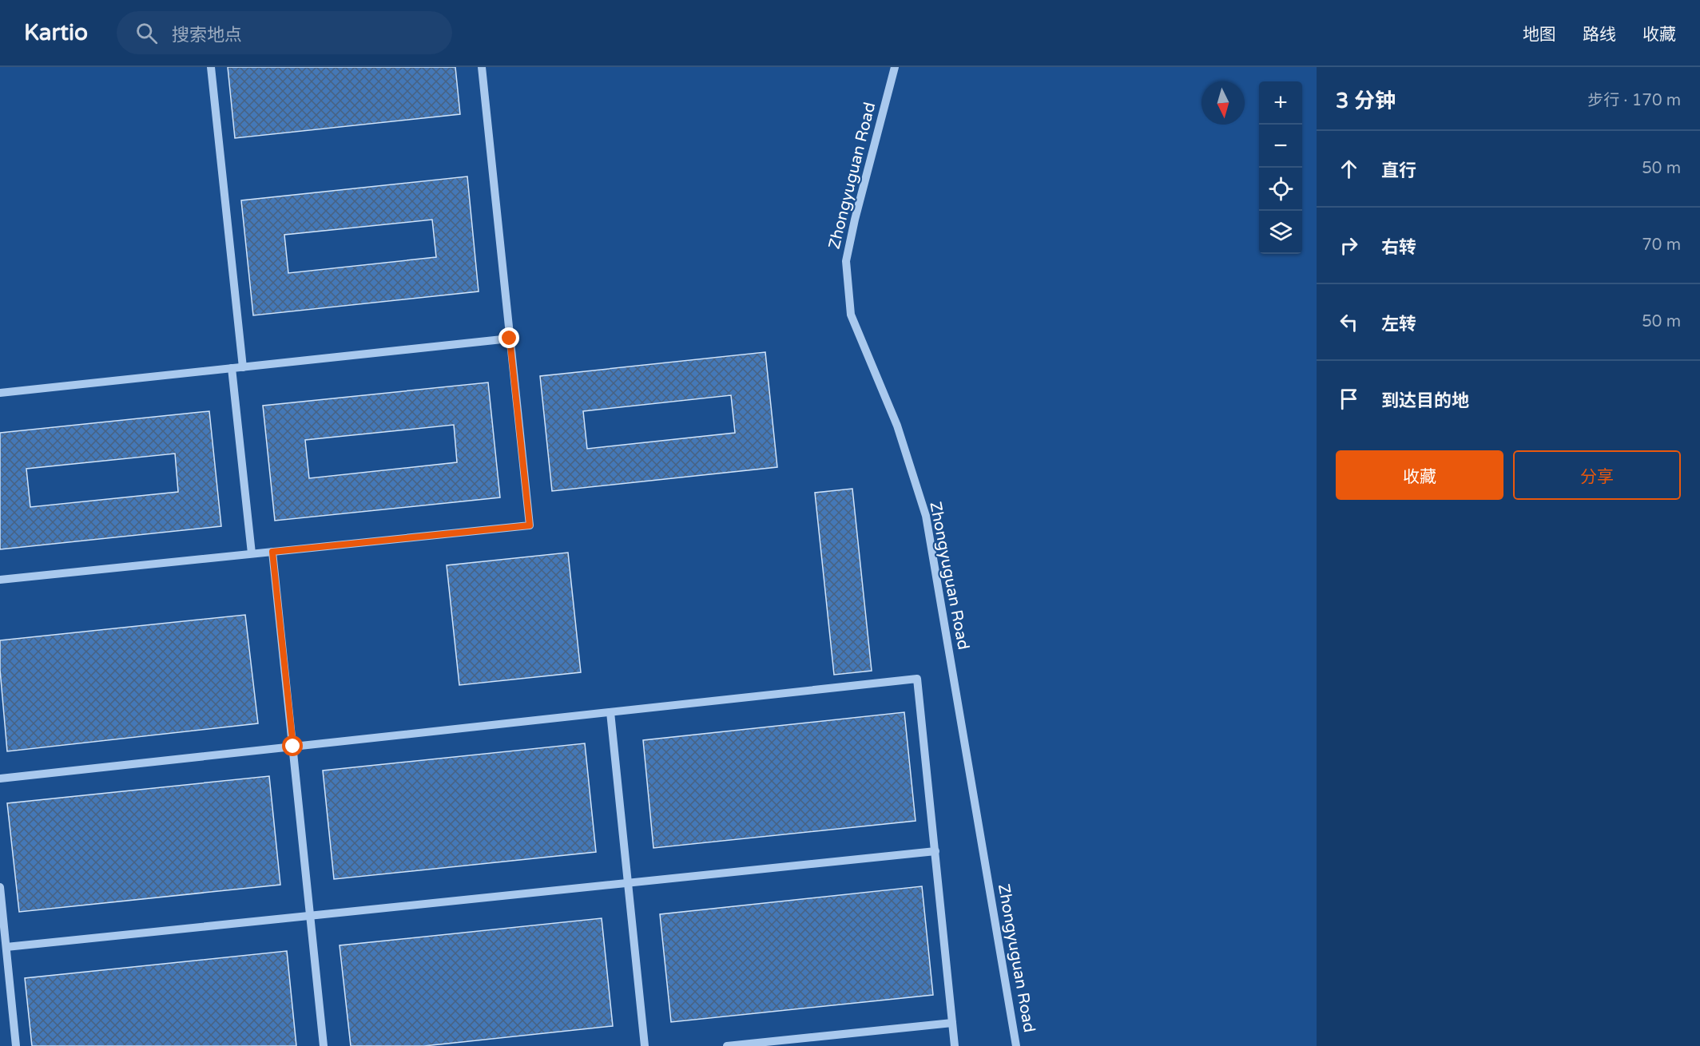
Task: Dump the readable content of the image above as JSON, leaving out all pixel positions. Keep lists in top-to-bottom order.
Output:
{
  "streets": {
    "street": ["Zhongyuguan Road"]
  },
  "north": "bottom",
  "page": {
    "header": "Kartio",
    "search": "搜索地点",
    "nav": ["地图", "路线", "收藏"],
    "heading": ["3 分钟", "步行 · 170 m"],
    "map_buttons": ["+", "−"],
    "list": [
      ["直行", "50 m"],
      ["右转", "70 m"],
      ["左转", "50 m"],
      "到达目的地"
    ],
    "buttons": ["收藏", "分享"]
  }
}
